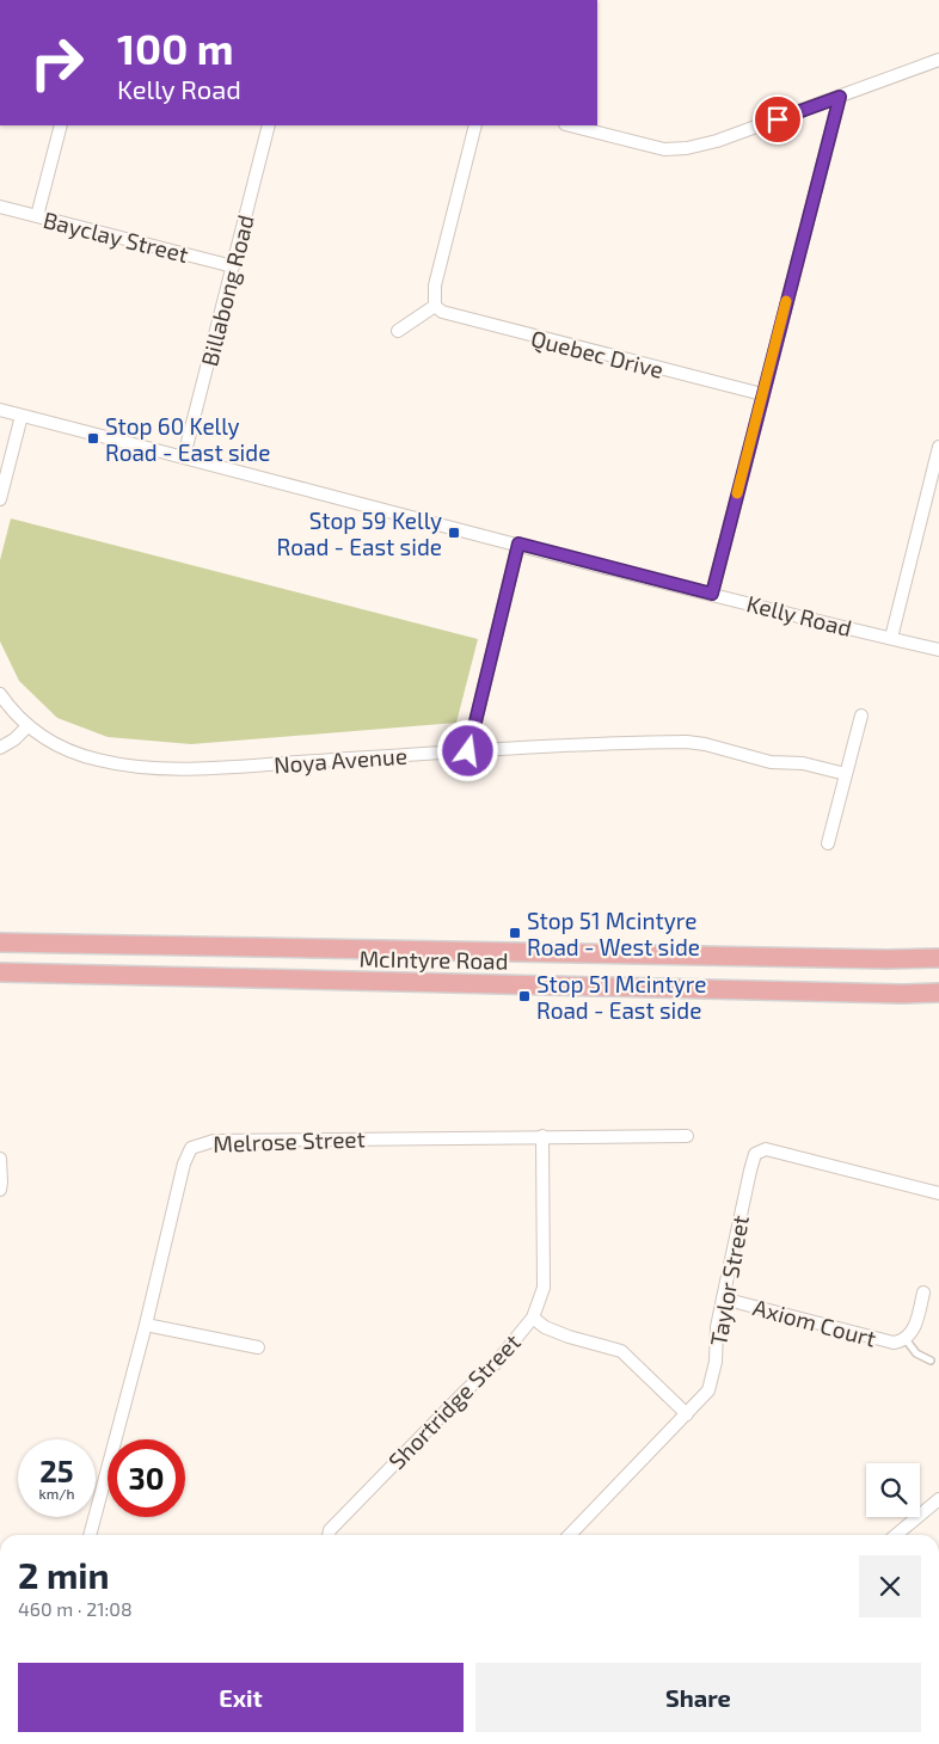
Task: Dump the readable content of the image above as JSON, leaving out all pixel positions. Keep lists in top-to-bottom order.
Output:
{
  "streets": {
    "main road": ["McIntyre Road"],
    "street": [
      "Bayclay Street",
      "Billabong Road",
      "Quebec Drive",
      "Kelly Road",
      "Noya Avenue",
      "Melrose Street",
      "Taylor Street",
      "Axiom Court",
      "Shortridge Street"
    ]
  },
  "crossings": [
    ["Bayclay Street", "Billabong Road"],
    ["Billabong Road", "Kelly Road"],
    ["Melrose Street", "Shortridge Street"],
    ["Taylor Street", "Axiom Court"]
  ],
  "places": {
    "transit": [
      "Stop 60 Kelly Road - East side",
      "Stop 59 Kelly Road - East side",
      "Stop 51 Mcintyre Road - West side",
      "Stop 51 Mcintyre Road - East side"
    ]
  },
  "page": {
    "turn": ["100 m", "Kelly Road"],
    "speed": "25 km/h",
    "limit": "30",
    "heading": ["2 min", "460 m · 21:08"],
    "buttons": ["Exit", "Share"]
  }
}
